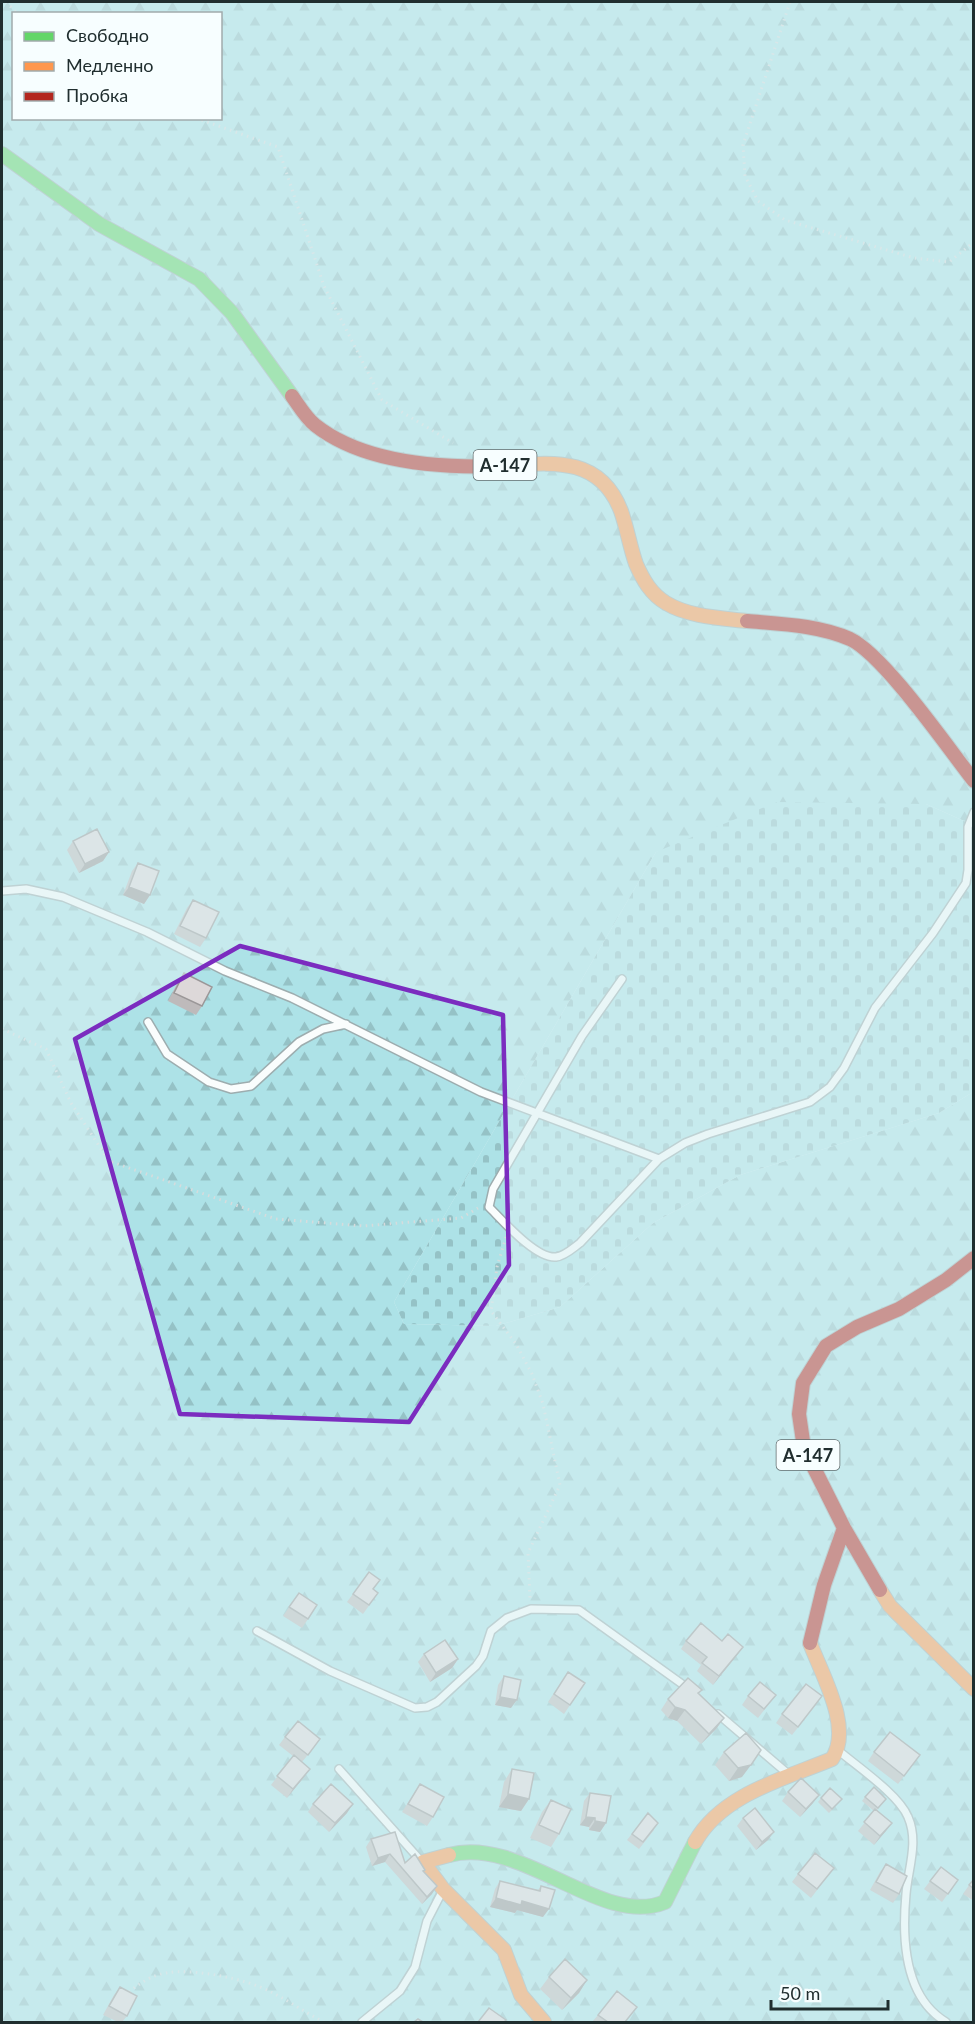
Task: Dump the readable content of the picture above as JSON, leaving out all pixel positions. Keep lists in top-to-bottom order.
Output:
{
  "streets": {
    "main road": ["А-147"]
  },
  "legend": ["Свободно", "Медленно", "Пробка"],
  "scale_bar": "50 m"
}
